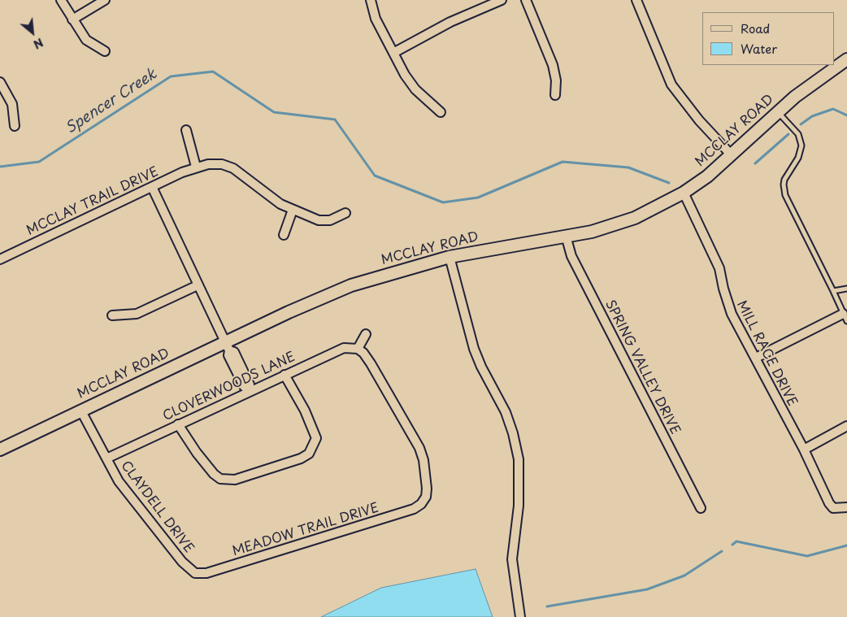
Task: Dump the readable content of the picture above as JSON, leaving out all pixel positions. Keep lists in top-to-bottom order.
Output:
{
  "streets": {
    "main road": ["MCCLAY ROAD"],
    "street": [
      "MCCLAY TRAIL DRIVE",
      "MILL RACE DRIVE",
      "SPRING VALLEY DRIVE",
      "CLOVERWOODS LANE",
      "CLAYDELL DRIVE",
      "MEADOW TRAIL DRIVE"
    ]
  },
  "crossings": [
    ["MCCLAY ROAD", "MILL RACE DRIVE"],
    ["MCCLAY ROAD", "SPRING VALLEY DRIVE"],
    ["MCCLAY ROAD", "CLAYDELL DRIVE"],
    ["CLOVERWOODS LANE", "CLAYDELL DRIVE"],
    ["CLOVERWOODS LANE", "MEADOW TRAIL DRIVE"],
    ["CLAYDELL DRIVE", "MEADOW TRAIL DRIVE"]
  ],
  "water": ["Spencer Creek"],
  "legend": ["Road", "Water"],
  "north": "bottom right"
}
